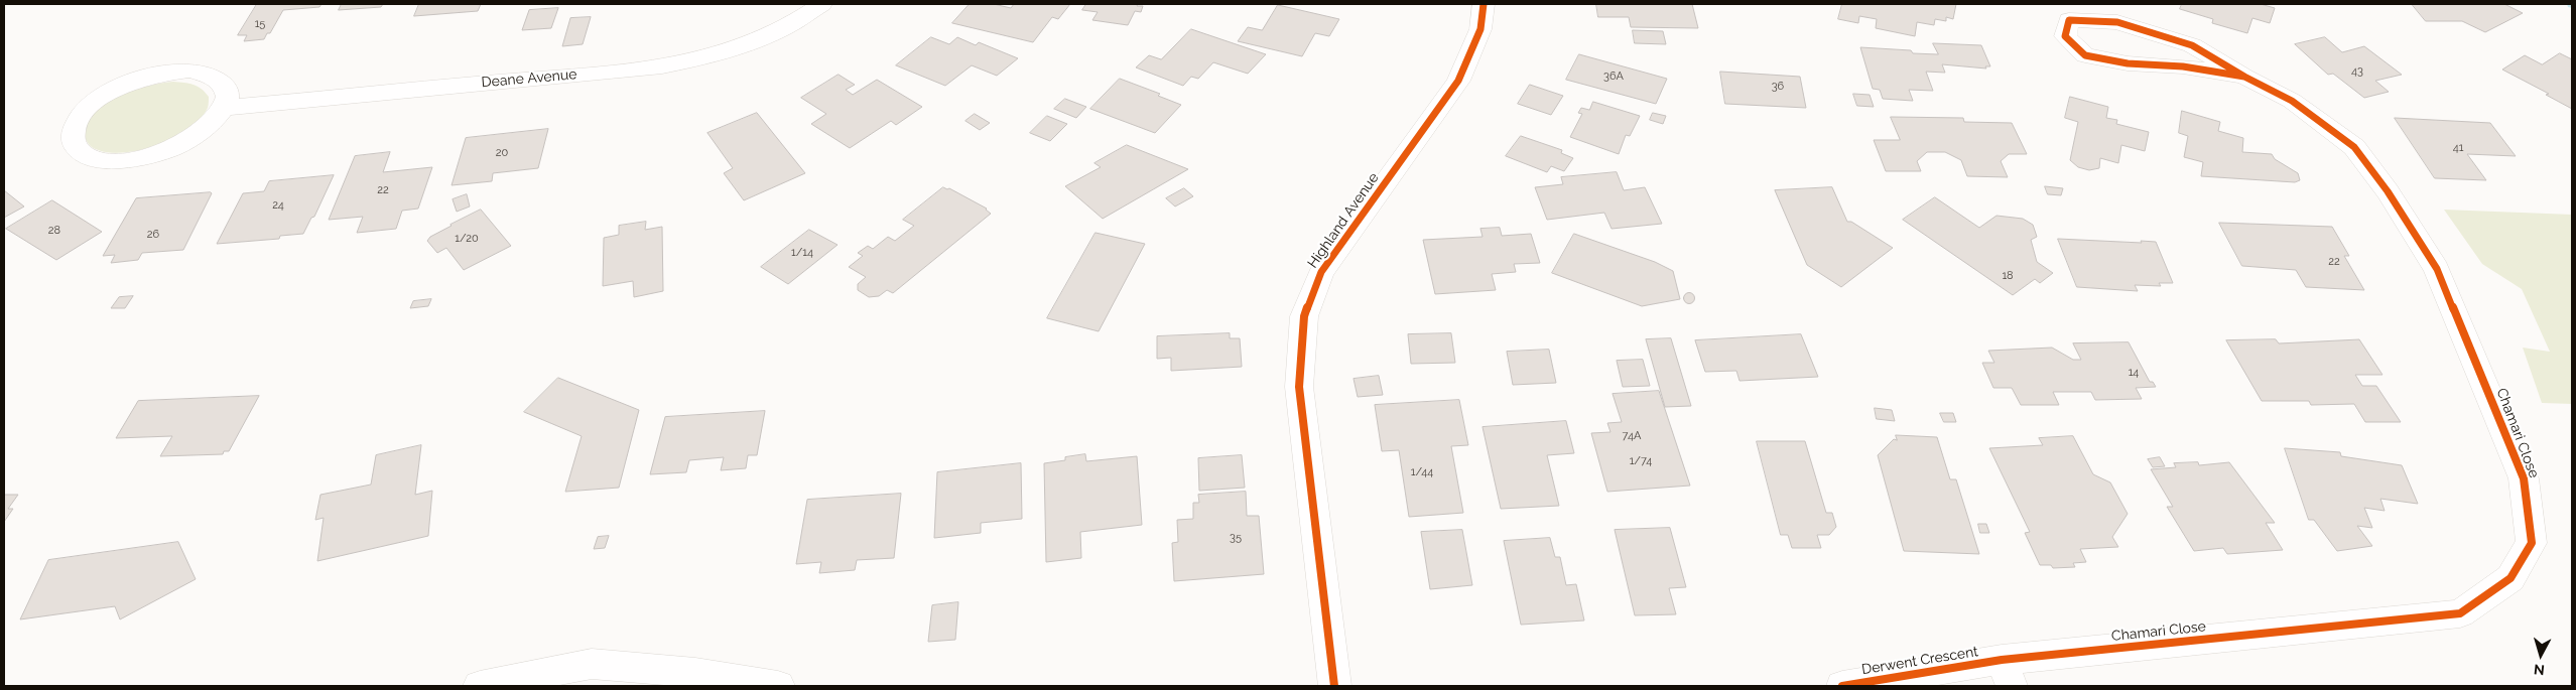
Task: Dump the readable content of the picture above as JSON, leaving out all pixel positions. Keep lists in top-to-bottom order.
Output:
{
  "streets": {
    "street": [
      "Deane Avenue",
      "Highland Avenue",
      "Chamari Close",
      "Derwent Crescent"
    ]
  },
  "crossings": [
    ["Chamari Close", "Derwent Crescent"]
  ],
  "house_numbers": [
    "15",
    "43",
    "36A",
    "36",
    "41",
    "20",
    "22",
    "24",
    "28",
    "26",
    "1/20",
    "1/14",
    "22",
    "18",
    "14",
    "74A",
    "1/74",
    "1/44",
    "35"
  ],
  "north": "bottom"
}
